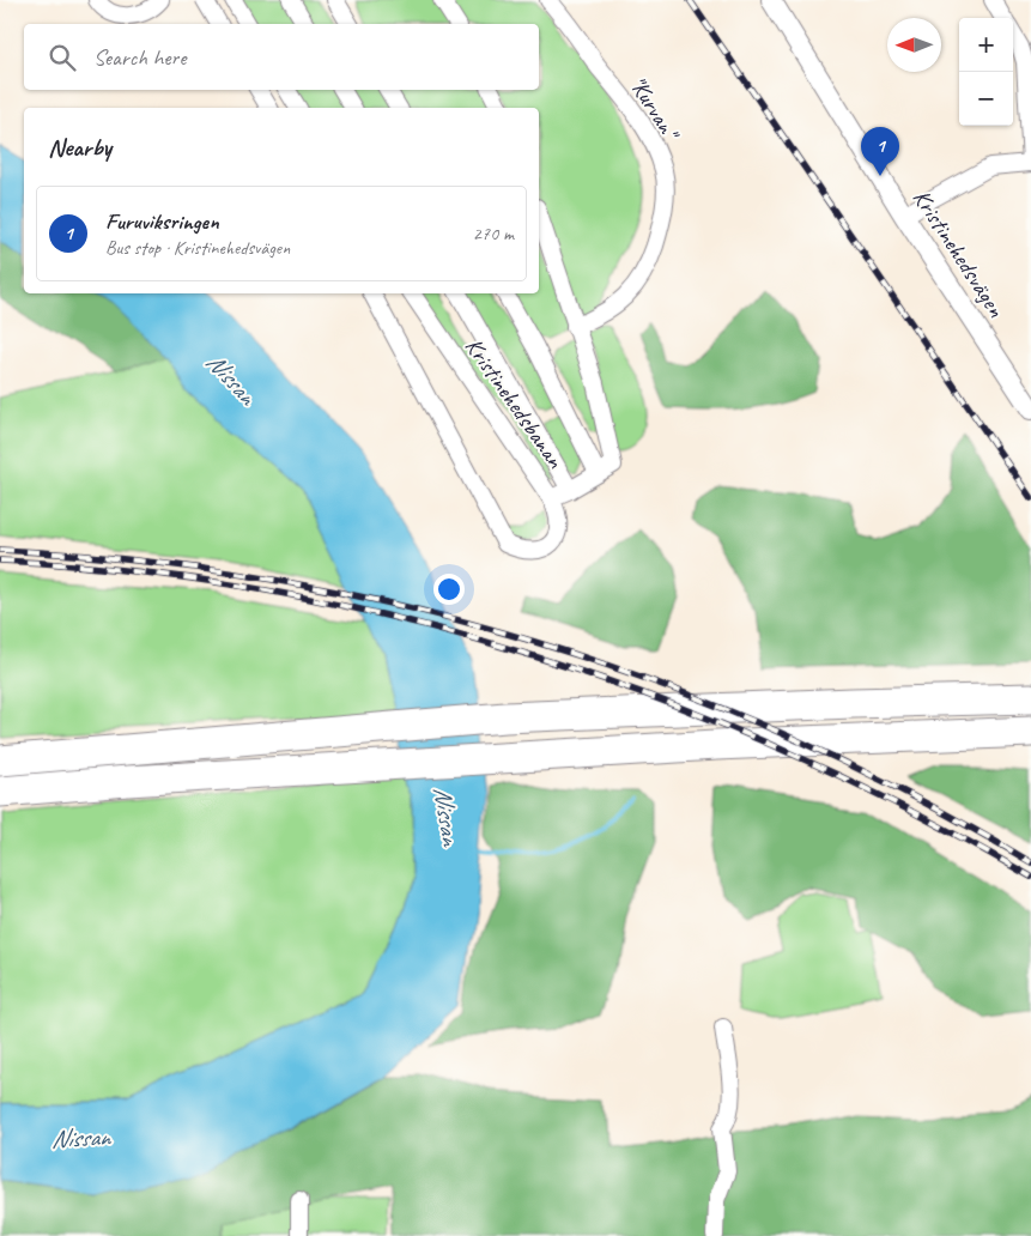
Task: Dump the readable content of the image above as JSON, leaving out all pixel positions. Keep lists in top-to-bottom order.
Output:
{
  "streets": {
    "street": ["\"Kurvan\"", "Kristinehedsvägen", "Kristinehedsbanan"]
  },
  "crossings": [
    ["\"Kurvan\"", "Kristinehedsbanan"]
  ],
  "water": ["Nissan"],
  "north": "left",
  "page": {
    "map_buttons": ["+", "−"],
    "search": "Search here",
    "heading": "Nearby",
    "pins": "1",
    "list": [
      {
        "mark": "1",
        "name": "Furuviksringen",
        "note": "Bus stop · Kristinehedsvägen",
        "value": "270 m"
      }
    ]
  }
}
